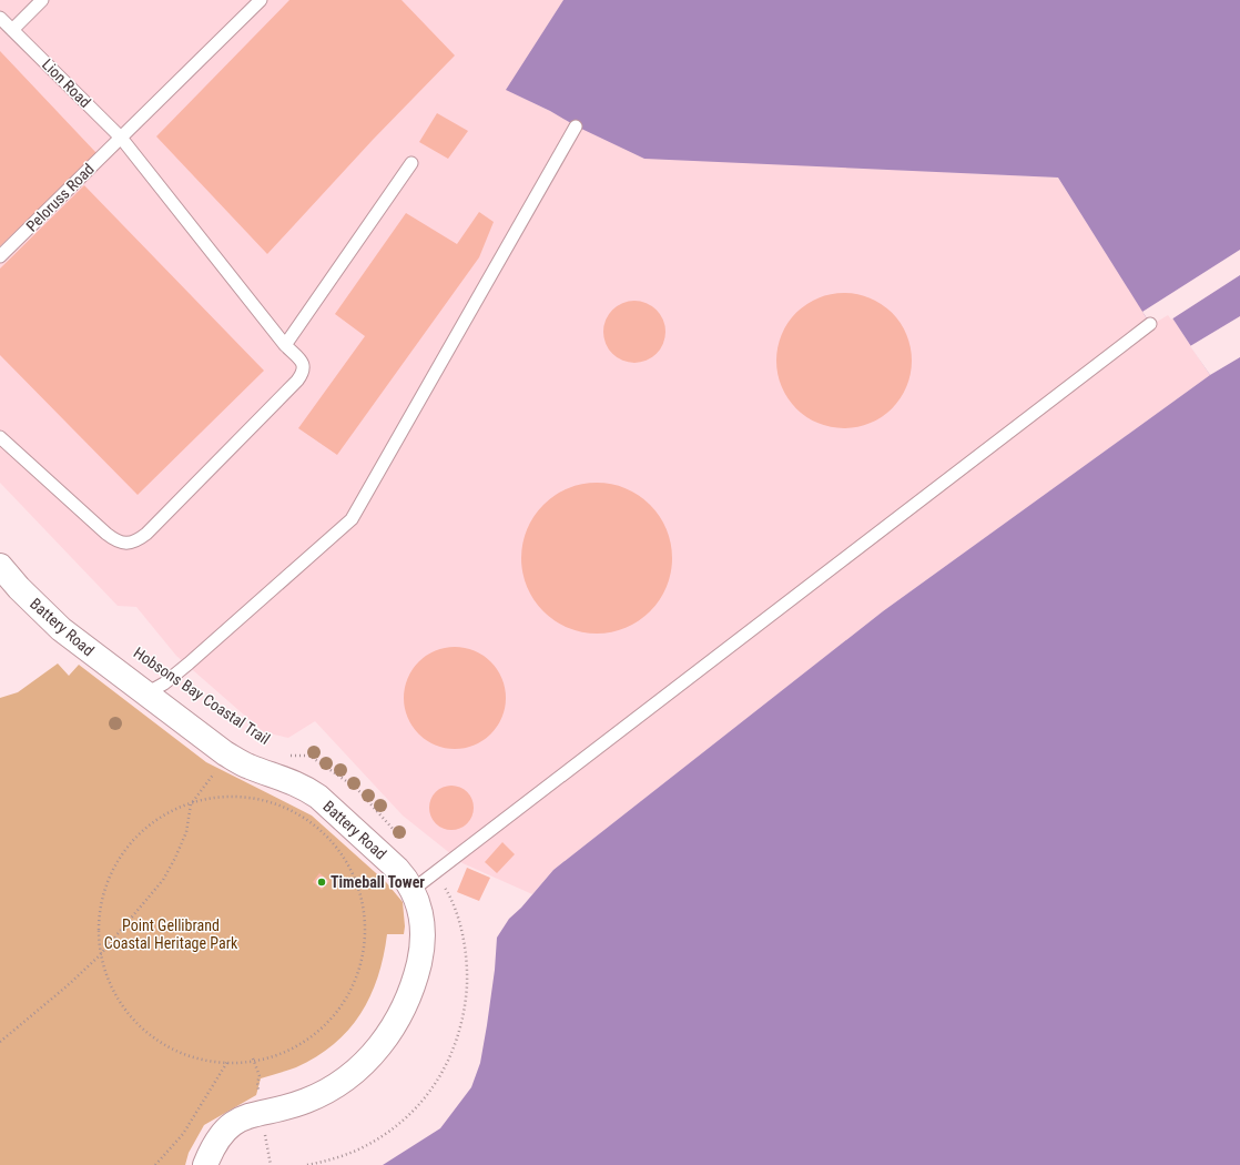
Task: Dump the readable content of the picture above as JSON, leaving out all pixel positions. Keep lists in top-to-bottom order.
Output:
{
  "streets": {
    "street": ["Battery Road"],
    "lane": ["Lion Road", "Peloruss Road"],
    "path": ["Hobsons Bay Coastal Trail"]
  },
  "crossings": [
    ["Lion Road", "Peloruss Road"]
  ],
  "parks": ["Point Gellibrand Coastal Heritage Park"],
  "places": ["Timeball Tower"]
}
